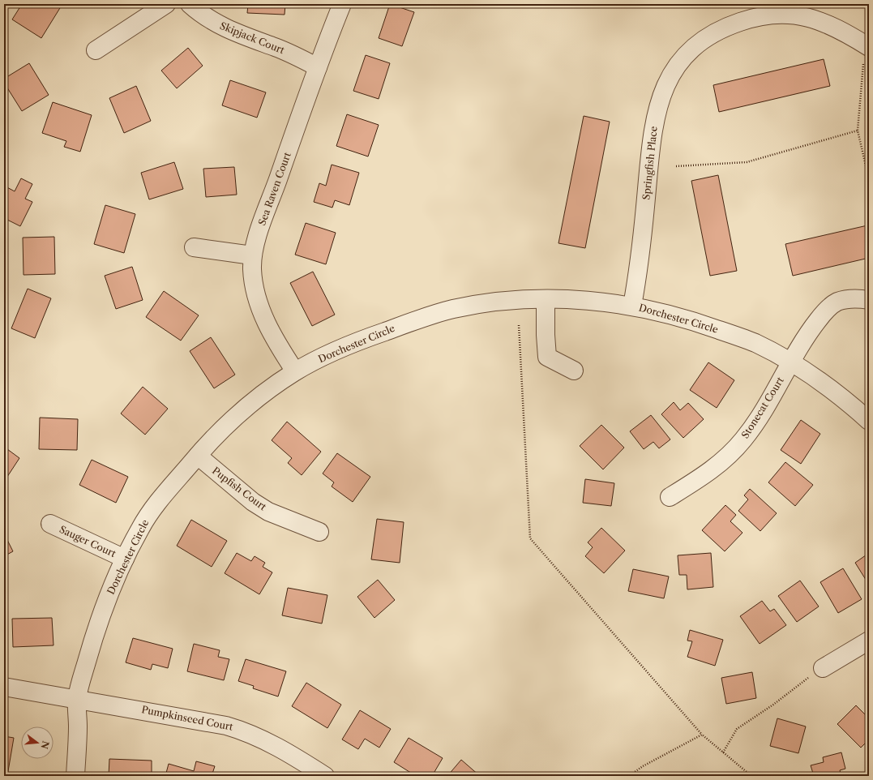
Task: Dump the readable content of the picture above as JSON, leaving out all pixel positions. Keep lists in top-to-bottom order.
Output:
{
  "streets": {
    "street": [
      "Skipjack Court",
      "Springfish Place",
      "Sea Raven Court",
      "Dorchester Circle",
      "Stonecat Court",
      "Pupfish Court",
      "Sauger Court",
      "Pumpkinseed Court"
    ]
  },
  "crossings": [
    ["Skipjack Court", "Sea Raven Court"],
    ["Springfish Place", "Dorchester Circle"],
    ["Sea Raven Court", "Dorchester Circle"],
    ["Dorchester Circle", "Stonecat Court"],
    ["Dorchester Circle", "Pupfish Court"],
    ["Dorchester Circle", "Sauger Court"],
    ["Dorchester Circle", "Pumpkinseed Court"]
  ],
  "north": "right"
}
